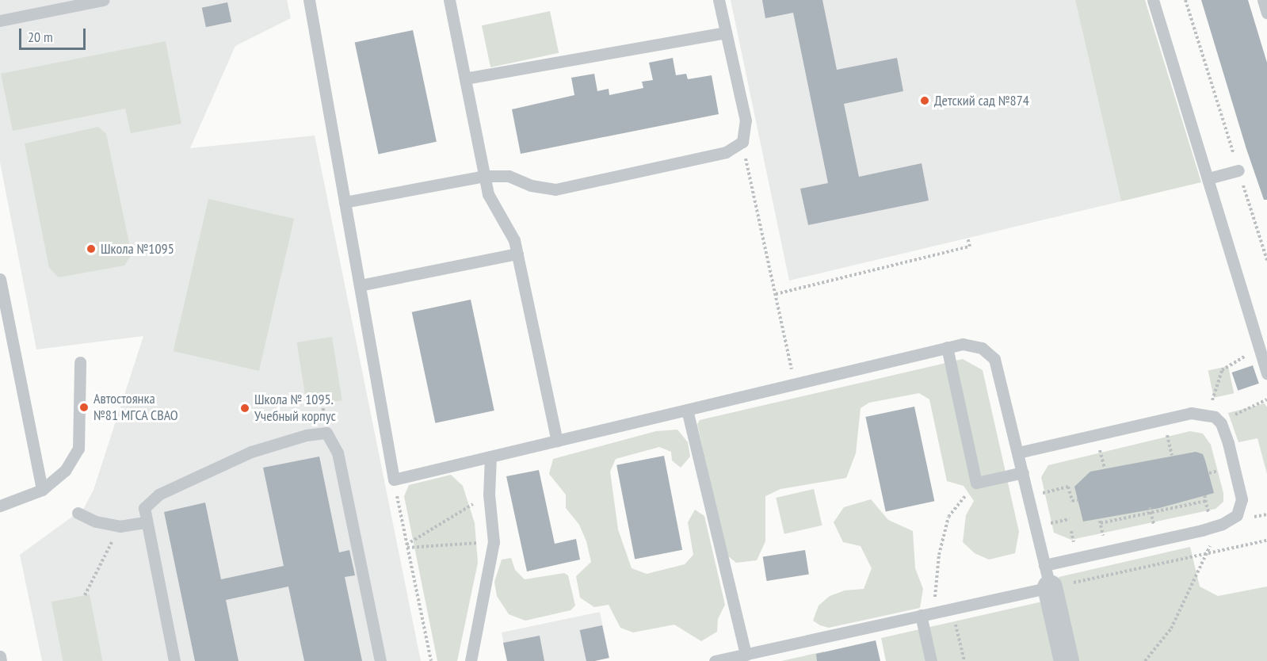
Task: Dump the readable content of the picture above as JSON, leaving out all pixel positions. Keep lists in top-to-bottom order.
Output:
{
  "places": [
    "Детский сад №874",
    "Школа №1095",
    "Автостоянка №81 МГСА СВАО",
    "Школа № 1095. Учебный корпус"
  ],
  "scale_bar": "20 m"
}
